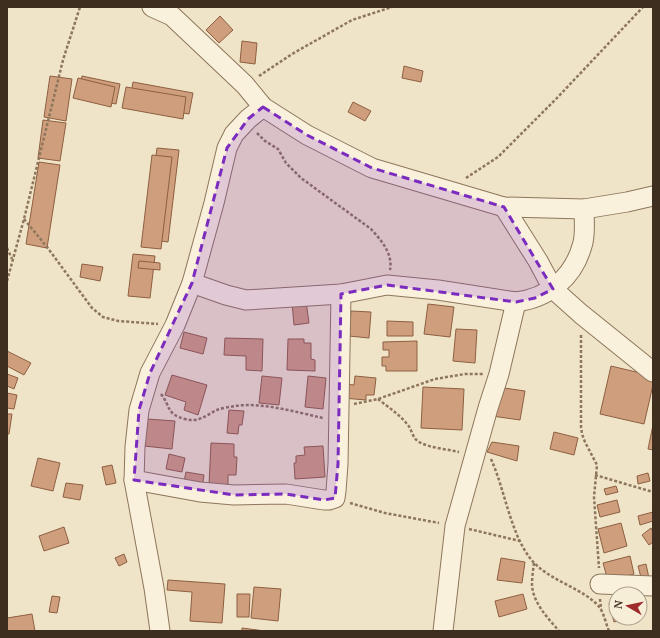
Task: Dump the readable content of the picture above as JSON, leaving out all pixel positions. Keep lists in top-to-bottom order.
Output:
{
  "north": "left"
}
